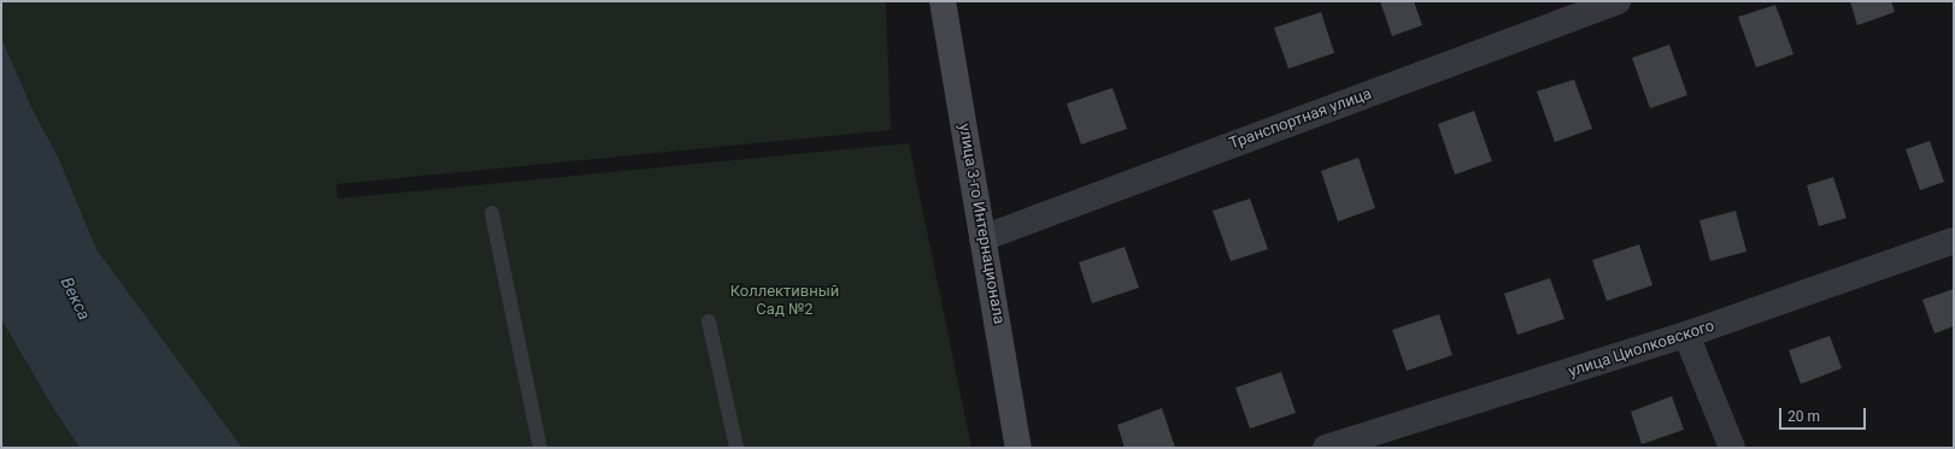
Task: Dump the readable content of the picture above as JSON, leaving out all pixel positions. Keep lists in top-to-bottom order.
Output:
{
  "streets": {
    "main road": ["улица 3-го Интернационала"],
    "street": ["Транспортная улица", "улица Циолковского"]
  },
  "crossings": [
    ["Транспортная улица", "улица 3-го Интернационала"]
  ],
  "water": ["Векса"],
  "parks": ["Коллективный Сад №2"],
  "scale_bar": "20 m"
}
